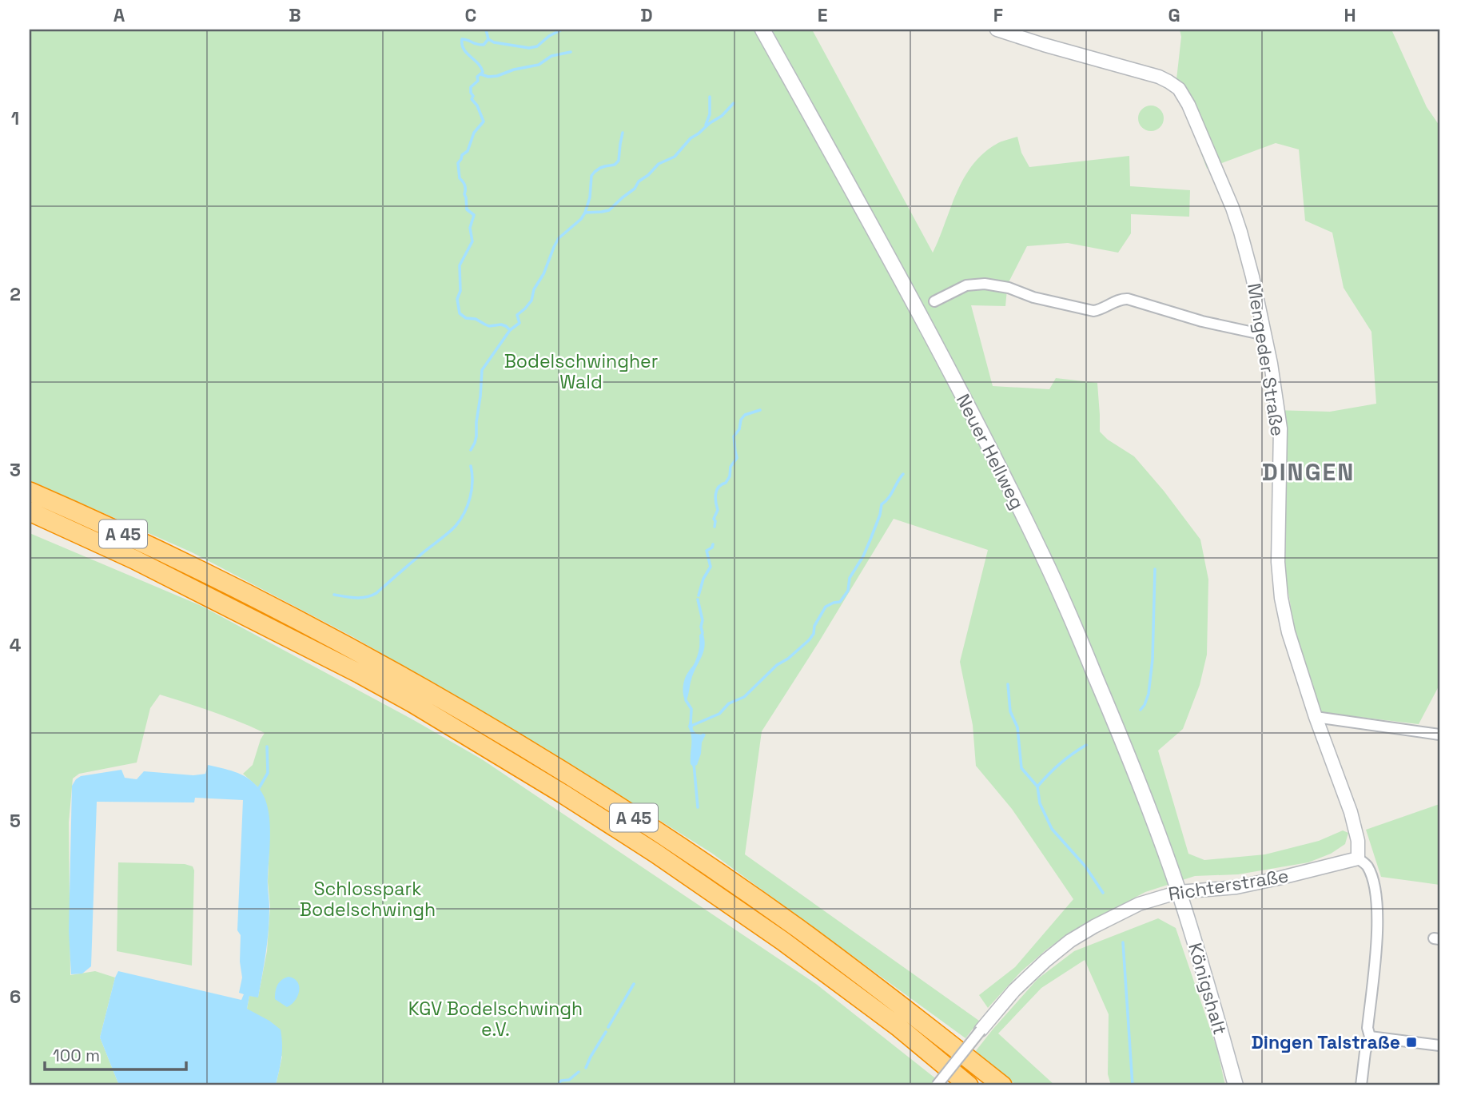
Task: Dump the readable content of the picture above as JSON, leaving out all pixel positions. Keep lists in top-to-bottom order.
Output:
{
  "streets": {
    "highway": ["A 45"],
    "main road": ["Neuer Hellweg", "Königshalt"],
    "street": ["Mengeder Straße", "Richterstraße"]
  },
  "crossings": [
    ["Mengeder Straße", "Richterstraße"],
    ["Neuer Hellweg", "Richterstraße"],
    ["Neuer Hellweg", "Königshalt"],
    ["Richterstraße", "Königshalt"]
  ],
  "districts": ["DINGEN"],
  "parks": ["Bodelschwingher Wald", "Schlosspark Bodelschwingh", "KGV Bodelschwingh e.V."],
  "places": {
    "transit": ["Dingen Talstraße"]
  },
  "scale_bar": "100 m",
  "grid": {
    "columns": [
      "A",
      "B",
      "C",
      "D",
      "E",
      "F",
      "G",
      "H"
    ],
    "rows": [
      "1",
      "2",
      "3",
      "4",
      "5",
      "6"
    ]
  }
}
